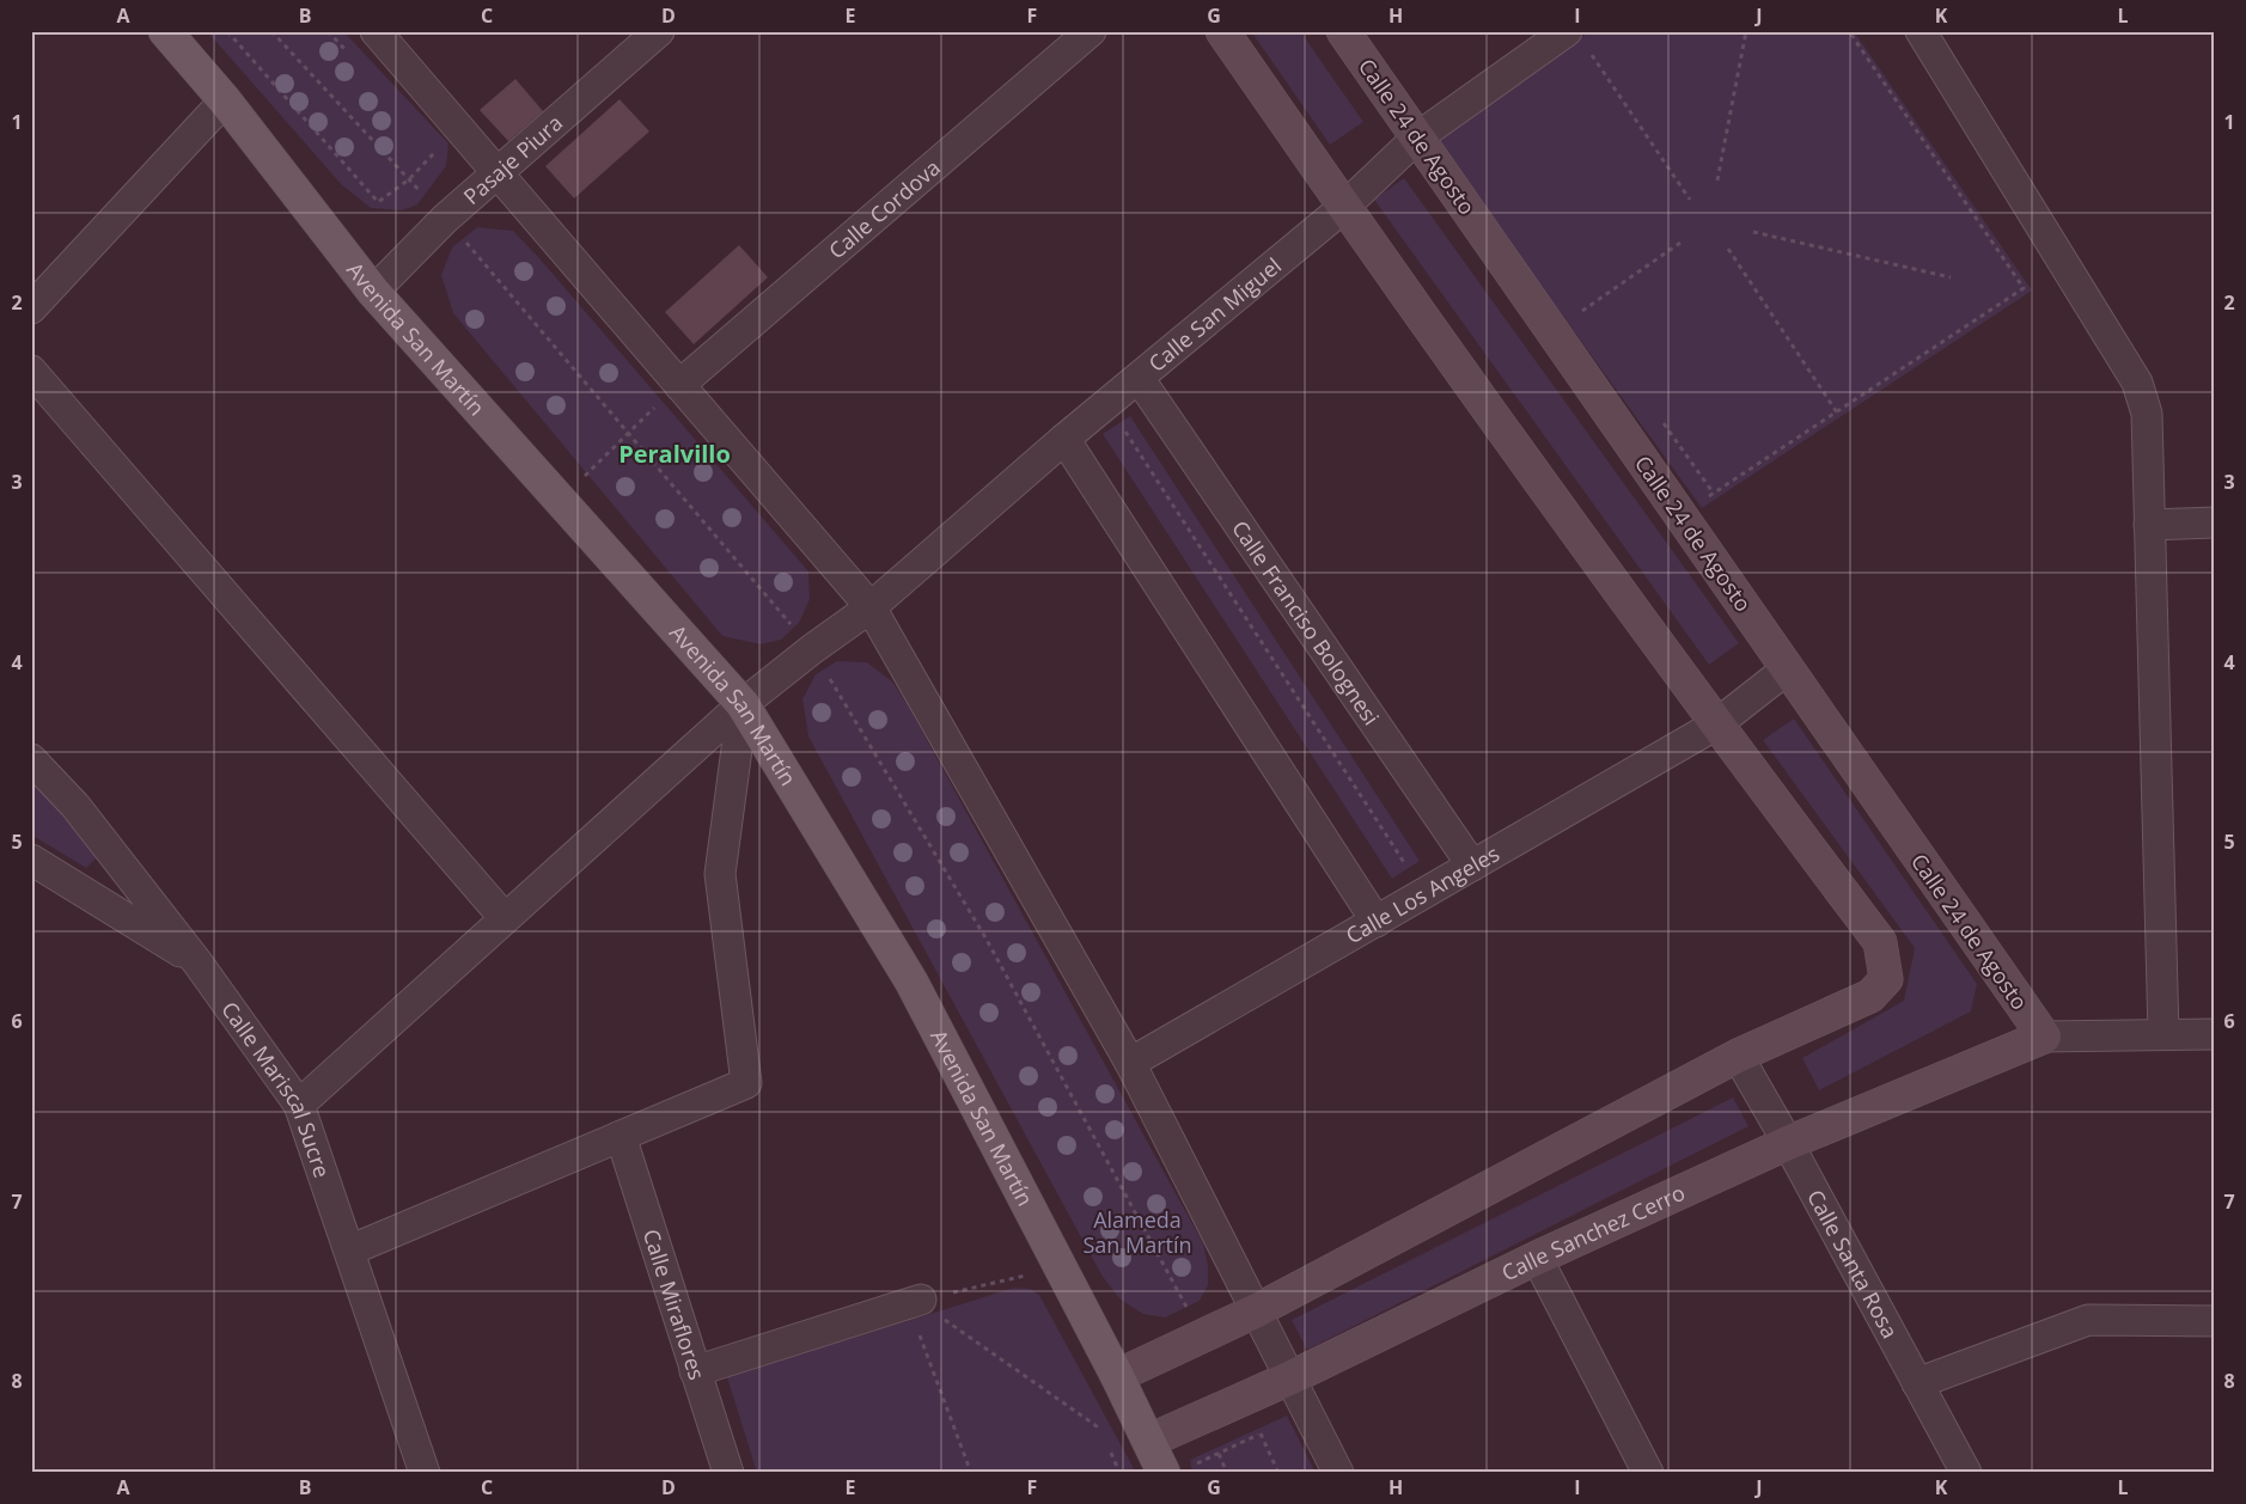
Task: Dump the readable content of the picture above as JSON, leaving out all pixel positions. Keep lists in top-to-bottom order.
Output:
{
  "streets": {
    "main road": ["Avenida San Martín"],
    "street": [
      "Calle 24 de Agosto",
      "Pasaje Piura",
      "Calle Cordova",
      "Calle San Miguel",
      "Calle Franciso Bolognesi",
      "Calle Los Angeles",
      "Calle Mariscal Sucre",
      "Calle Sanchez Cerro",
      "Calle Santa Rosa",
      "Calle Miraflores"
    ]
  },
  "crossings": [
    ["Calle 24 de Agosto", "Calle San Miguel"],
    ["Calle 24 de Agosto", "Calle Los Angeles"],
    ["Calle 24 de Agosto", "Calle Sanchez Cerro"],
    ["Pasaje Piura", "Avenida San Martín"],
    ["Calle San Miguel", "Avenida San Martín"],
    ["Calle San Miguel", "Calle Franciso Bolognesi"],
    ["Calle San Miguel", "Calle Mariscal Sucre"],
    ["Avenida San Martín", "Calle Sanchez Cerro"],
    ["Calle Franciso Bolognesi", "Calle Los Angeles"],
    ["Calle Sanchez Cerro", "Calle Santa Rosa"]
  ],
  "districts": ["Peralvillo"],
  "parks": ["Alameda San Martín"],
  "grid": {
    "columns": [
      "A",
      "B",
      "C",
      "D",
      "E",
      "F",
      "G",
      "H",
      "I",
      "J",
      "K",
      "L"
    ],
    "rows": [
      "1",
      "2",
      "3",
      "4",
      "5",
      "6",
      "7",
      "8"
    ]
  }
}
